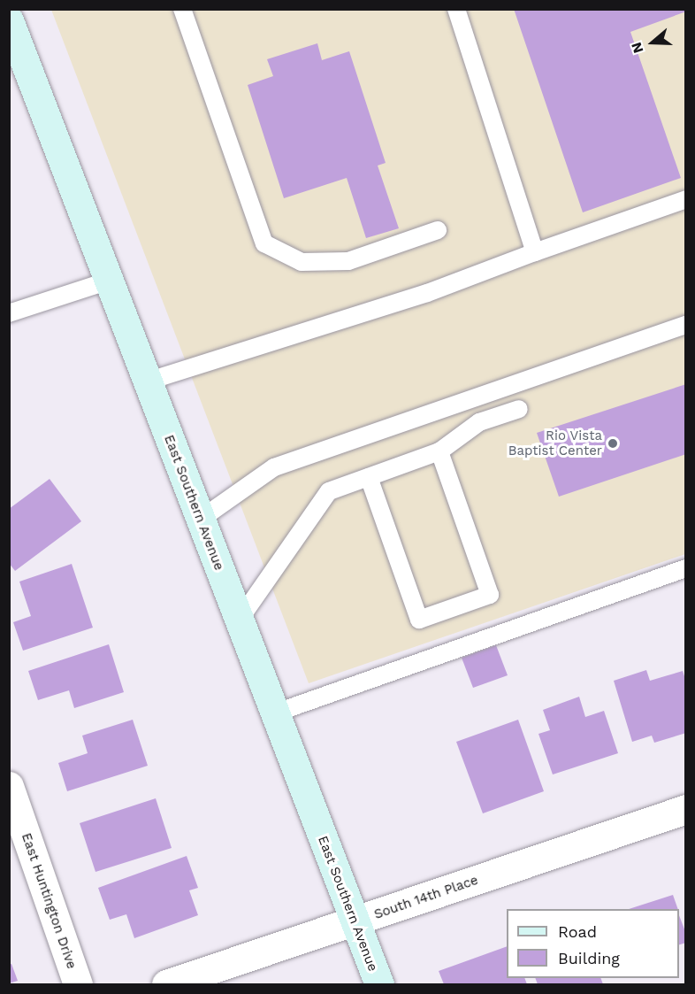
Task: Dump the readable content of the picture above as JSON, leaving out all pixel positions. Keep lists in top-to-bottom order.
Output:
{
  "streets": {
    "main road": ["East Southern Avenue"],
    "street": ["South 14th Place", "East Huntington Drive"]
  },
  "crossings": [
    ["East Southern Avenue", "South 14th Place"]
  ],
  "places": ["Rio Vista Baptist Center"],
  "legend": ["Road", "Building"],
  "north": "left"
}
